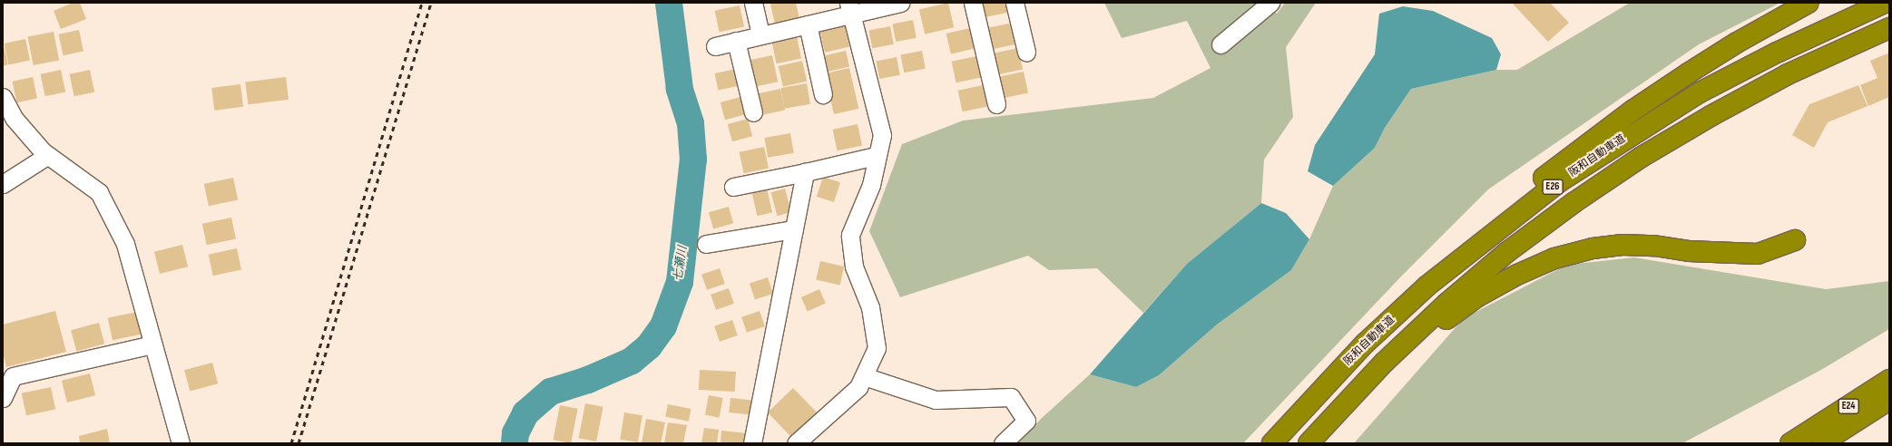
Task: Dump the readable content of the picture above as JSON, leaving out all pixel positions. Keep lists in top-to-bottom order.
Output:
{
  "streets": {
    "highway": ["阪和自動車道", "E26", "E24"]
  },
  "water": ["七瀬川"]
}
